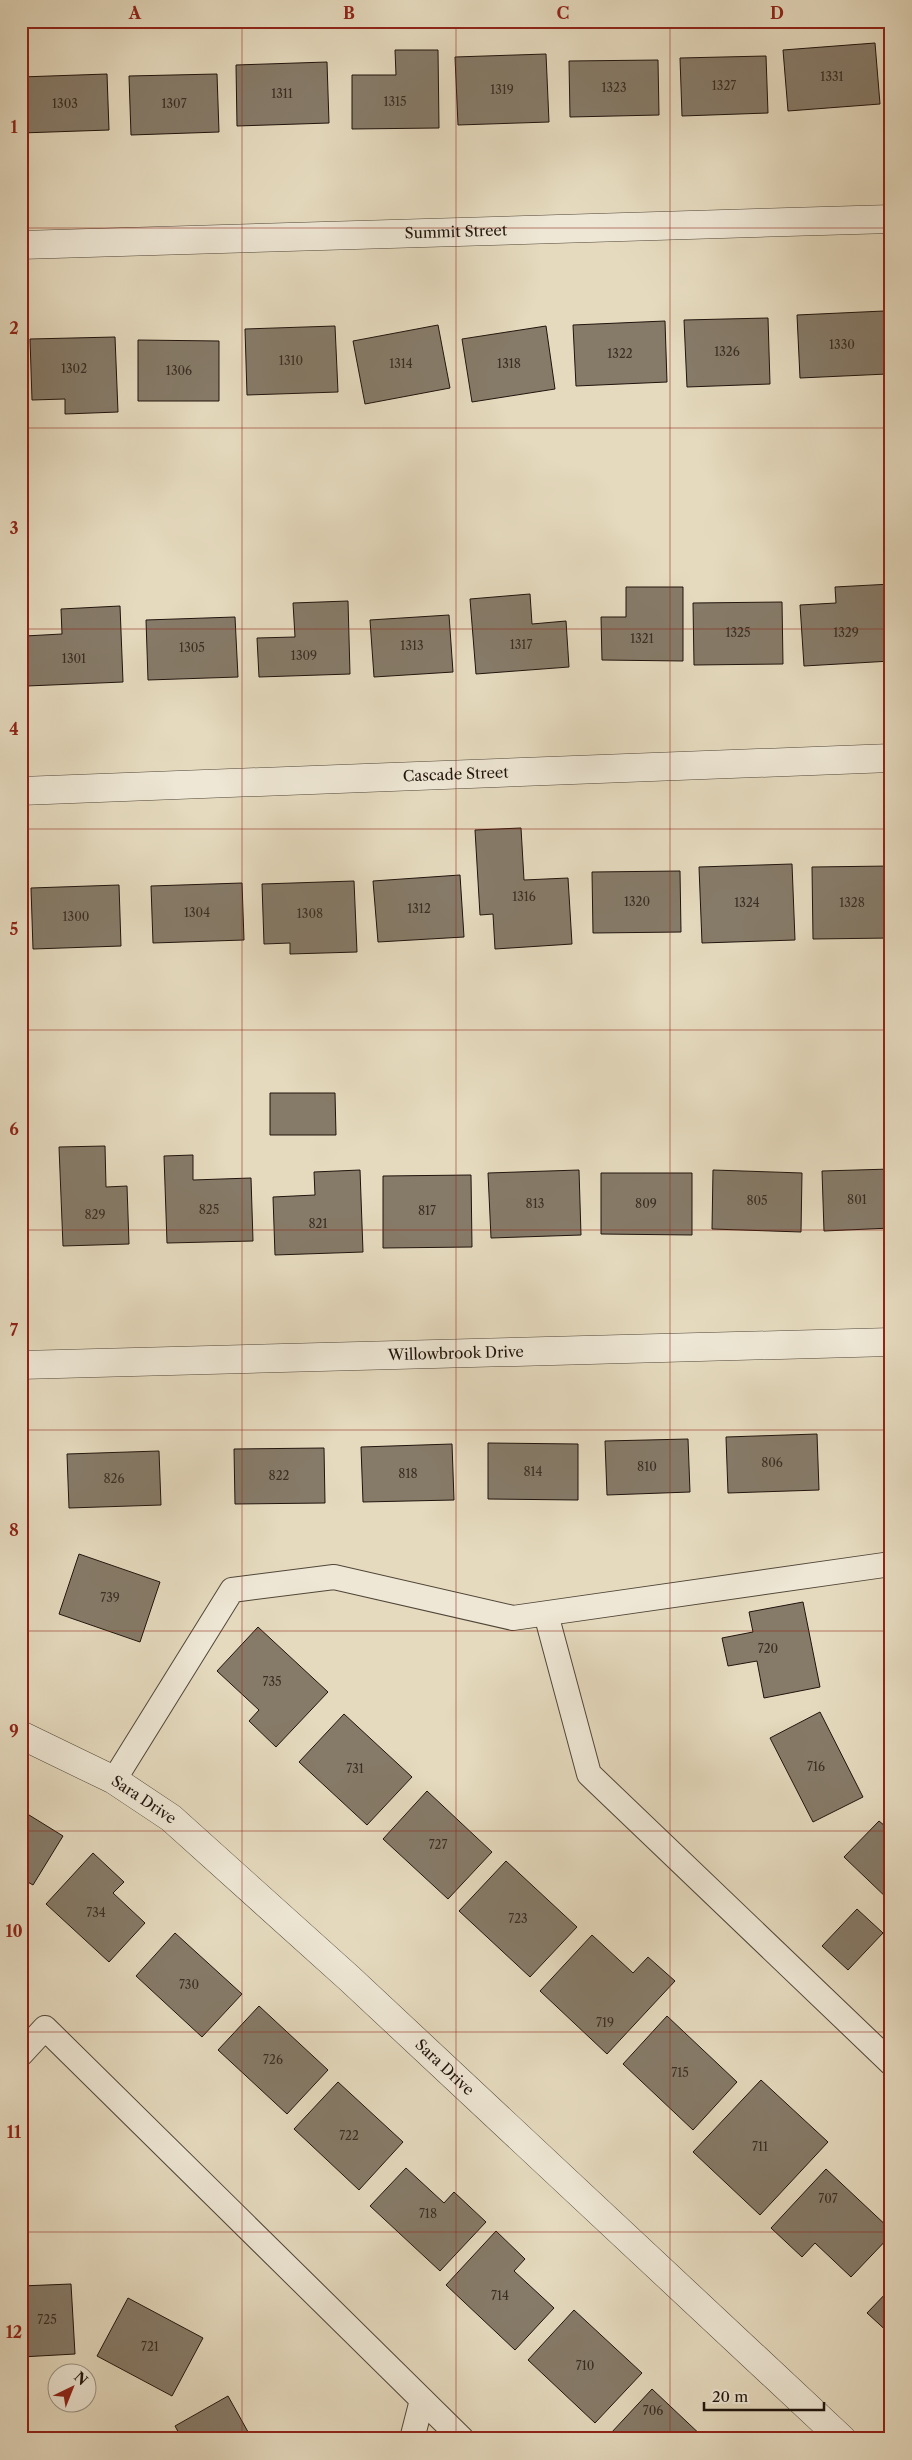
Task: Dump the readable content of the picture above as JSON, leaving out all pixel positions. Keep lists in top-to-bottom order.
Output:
{
  "streets": {
    "street": [
      "Summit Street",
      "Cascade Street",
      "Willowbrook Drive",
      "Sara Drive"
    ]
  },
  "house_numbers": [
    "1331",
    "1327",
    "1323",
    "1319",
    "1311",
    "1315",
    "1303",
    "1307",
    "1330",
    "1326",
    "1322",
    "1310",
    "1314",
    "1318",
    "1302",
    "1306",
    "1325",
    "1329",
    "1321",
    "1317",
    "1313",
    "1305",
    "1309",
    "1301",
    "1316",
    "1320",
    "1324",
    "1328",
    "1312",
    "1304",
    "1308",
    "1300",
    "801",
    "805",
    "813",
    "809",
    "825",
    "817",
    "829",
    "821",
    "806",
    "810",
    "814",
    "818",
    "822",
    "826",
    "739",
    "720",
    "735",
    "716",
    "731",
    "727",
    "734",
    "723",
    "730",
    "719",
    "726",
    "715",
    "722",
    "711",
    "707",
    "718",
    "714",
    "725",
    "721",
    "710",
    "706"
  ],
  "scale_bar": "20 m",
  "north": "top right",
  "grid": {
    "columns": [
      "A",
      "B",
      "C",
      "D"
    ],
    "rows": [
      "1",
      "2",
      "3",
      "4",
      "5",
      "6",
      "7",
      "8",
      "9",
      "10",
      "11",
      "12"
    ]
  }
}
